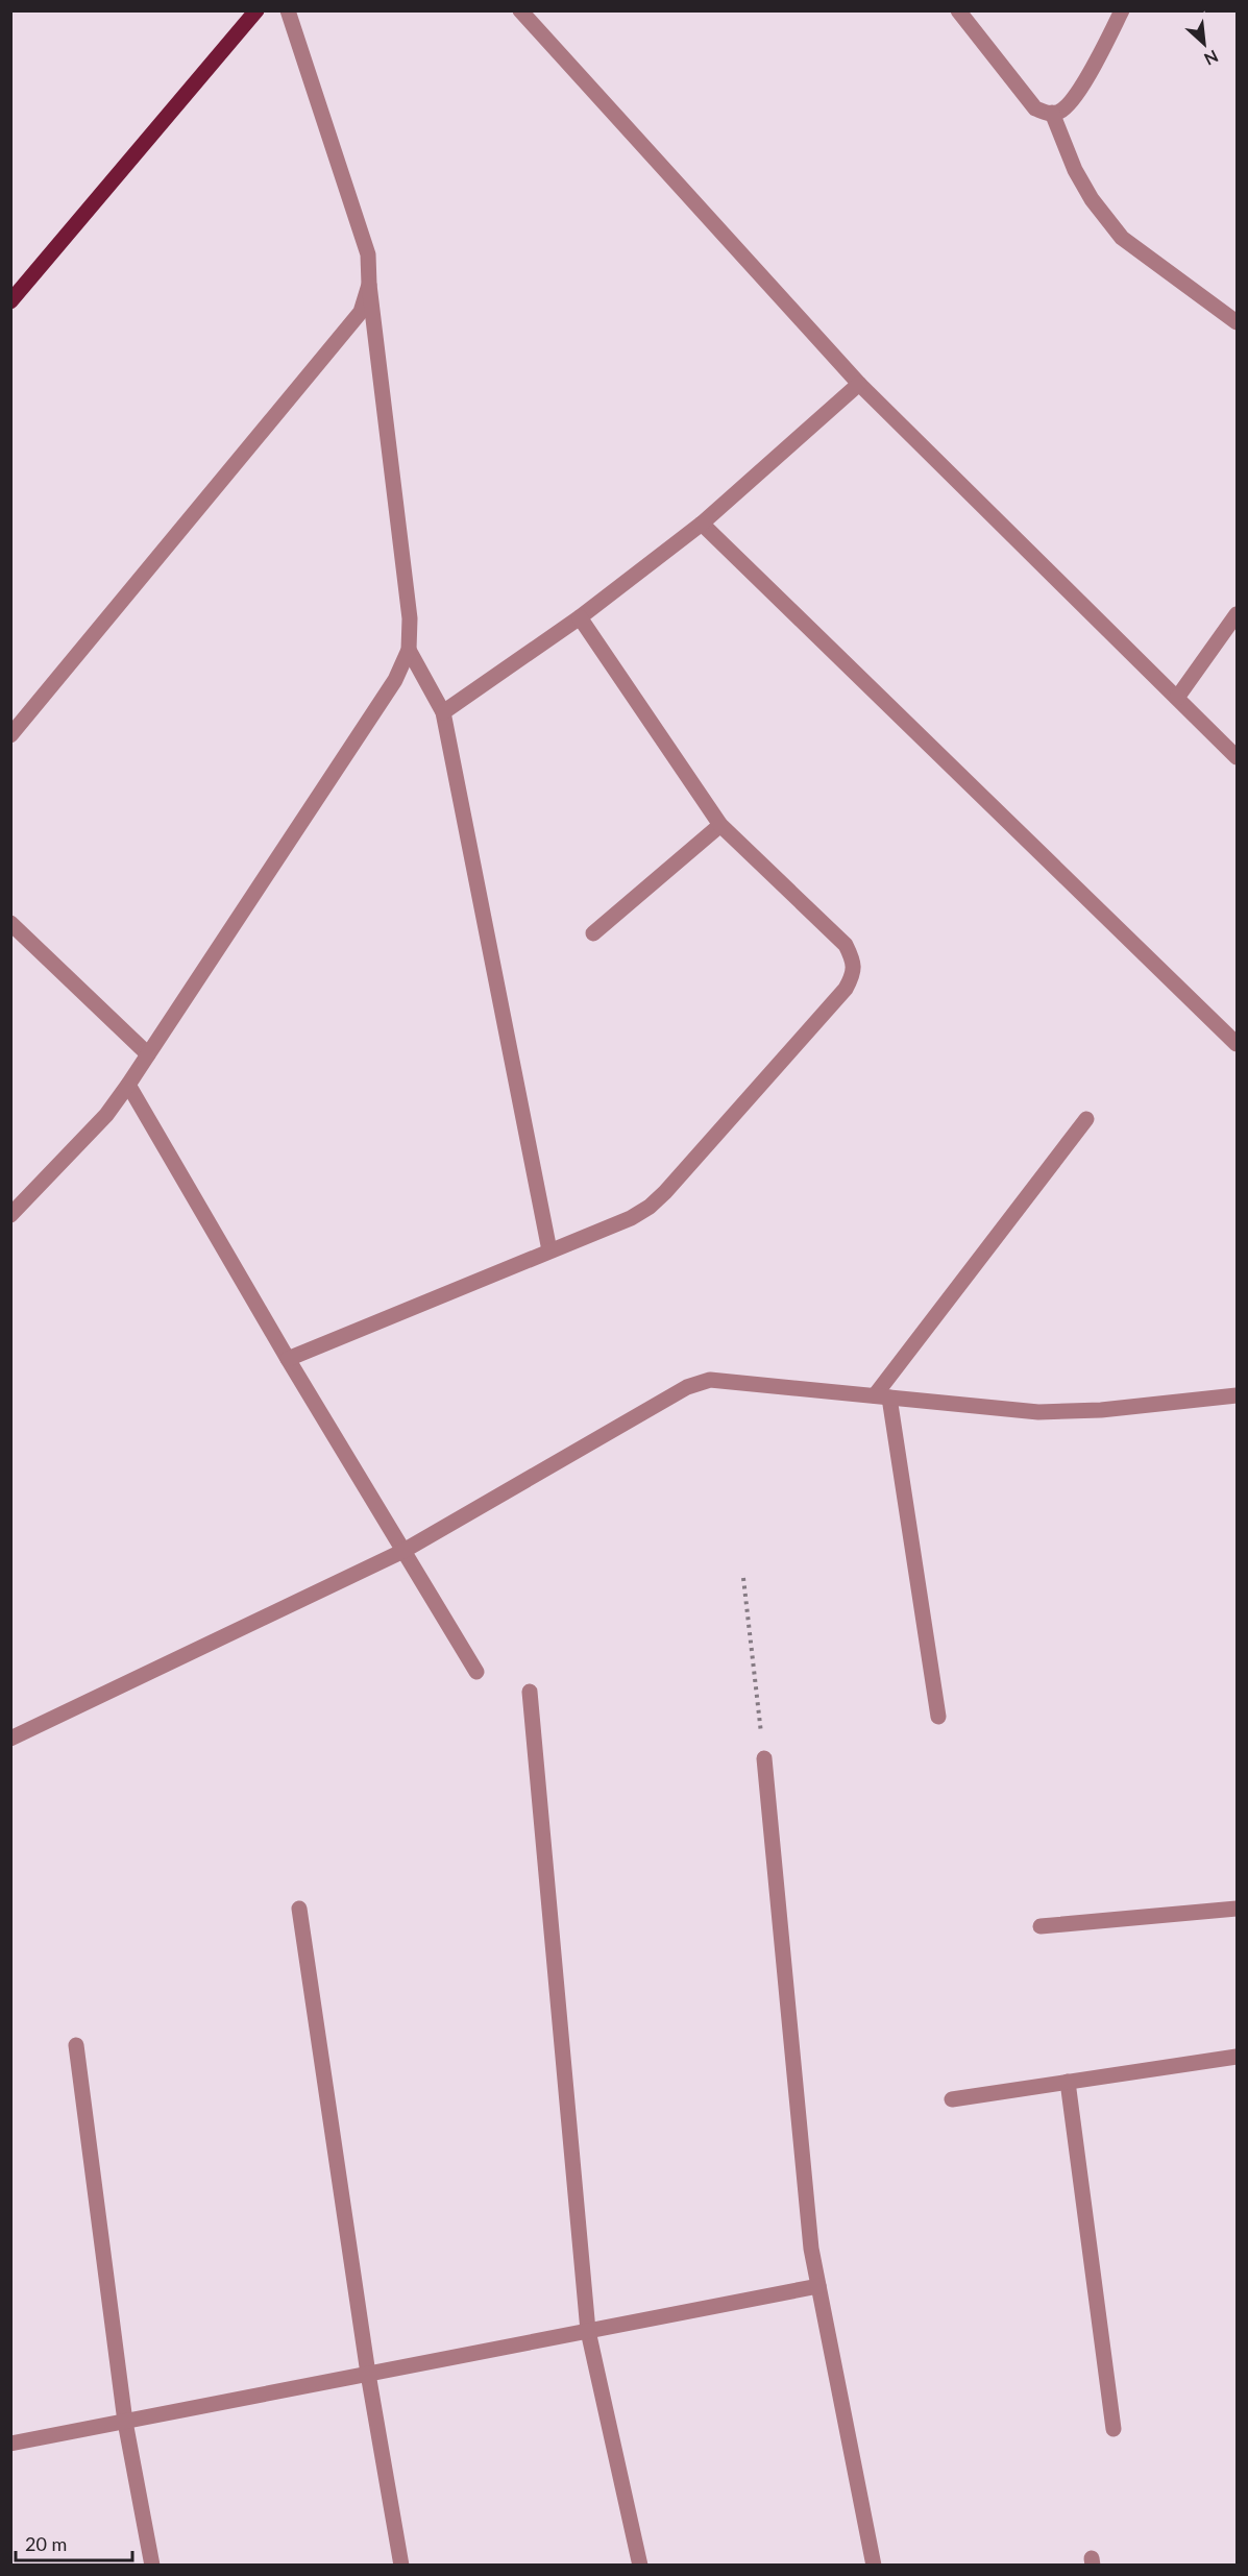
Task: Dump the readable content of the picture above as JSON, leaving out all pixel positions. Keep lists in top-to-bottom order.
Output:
{
  "scale_bar": "20 m",
  "north": "bottom right"
}
